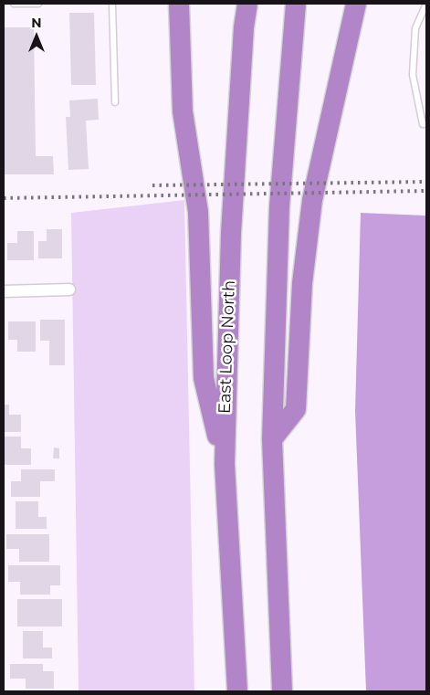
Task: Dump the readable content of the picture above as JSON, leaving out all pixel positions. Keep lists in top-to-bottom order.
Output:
{
  "streets": {
    "highway": ["East Loop North"]
  },
  "north": "top"
}
